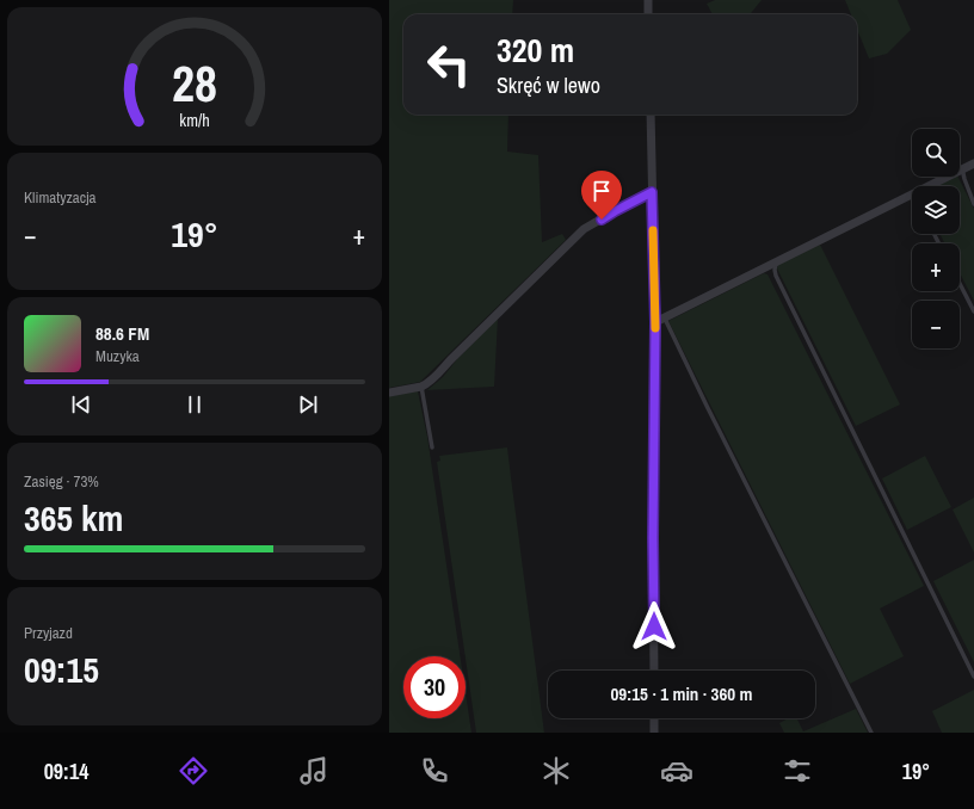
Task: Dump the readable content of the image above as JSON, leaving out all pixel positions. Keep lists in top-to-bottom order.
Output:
{
  "page": {
    "turn": ["320 m", "Skręć w lewo"],
    "map_buttons": ["+", "−"],
    "tile": [
      "Klimatyzacja",
      ["Zasięg · 73%", "365 km"],
      ["Przyjazd", "09:15"]
    ],
    "heat": ["−", "19°", "+"],
    "song": ["88.6 FM", "Muzyka"],
    "limit": "30",
    "trip": "09:15 · 1 min · 360 m",
    "tabs": ["09:14", "19°"],
    "gauge": ["28", "km/h"]
  }
}
